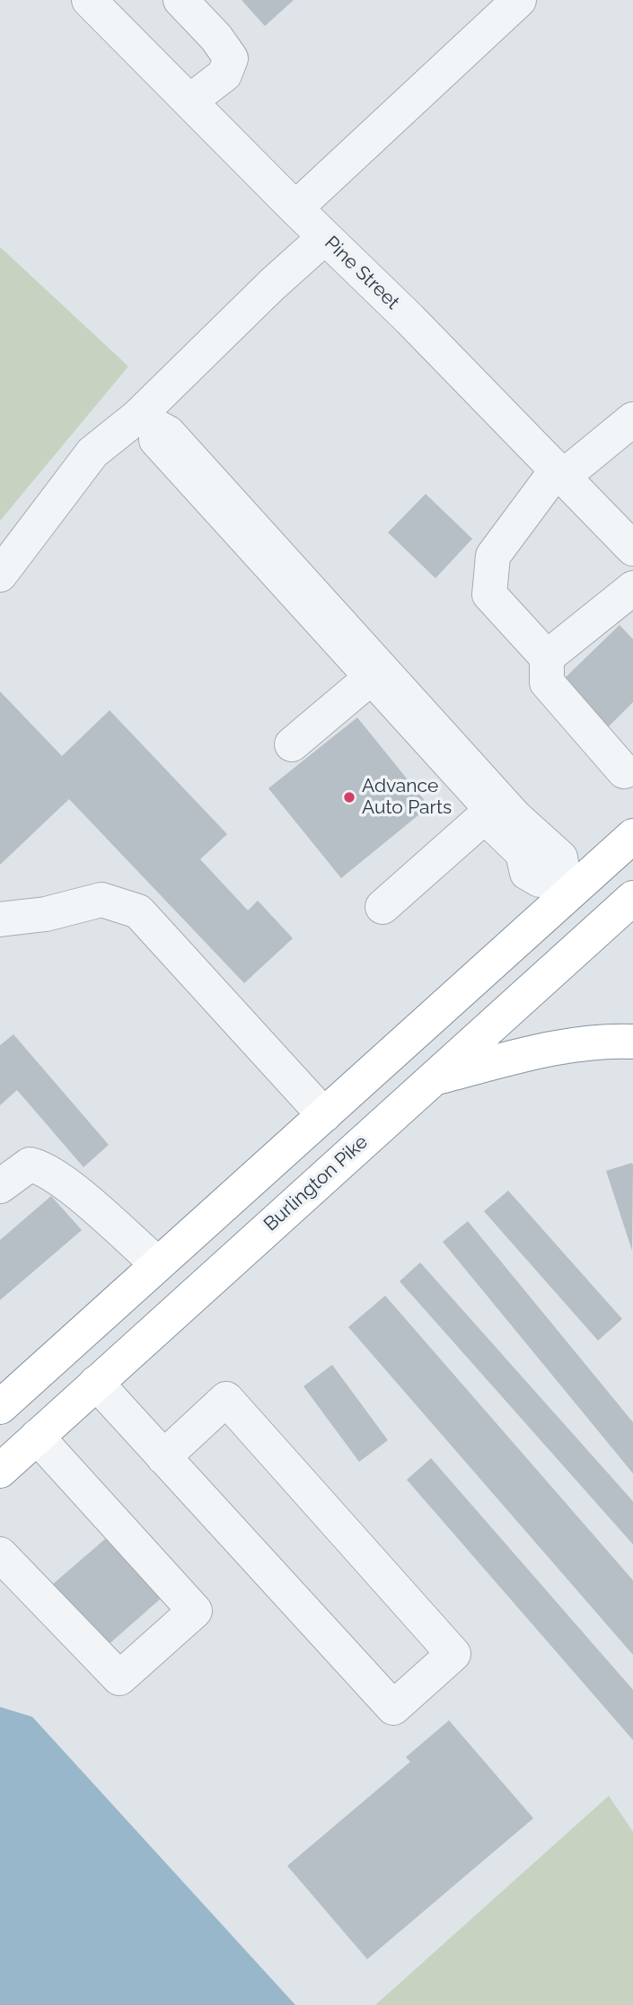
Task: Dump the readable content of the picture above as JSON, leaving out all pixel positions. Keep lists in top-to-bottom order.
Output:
{
  "streets": {
    "highway": ["Burlington Pike"],
    "street": ["Pine Street"]
  },
  "places": ["Advance Auto Parts"]
}
